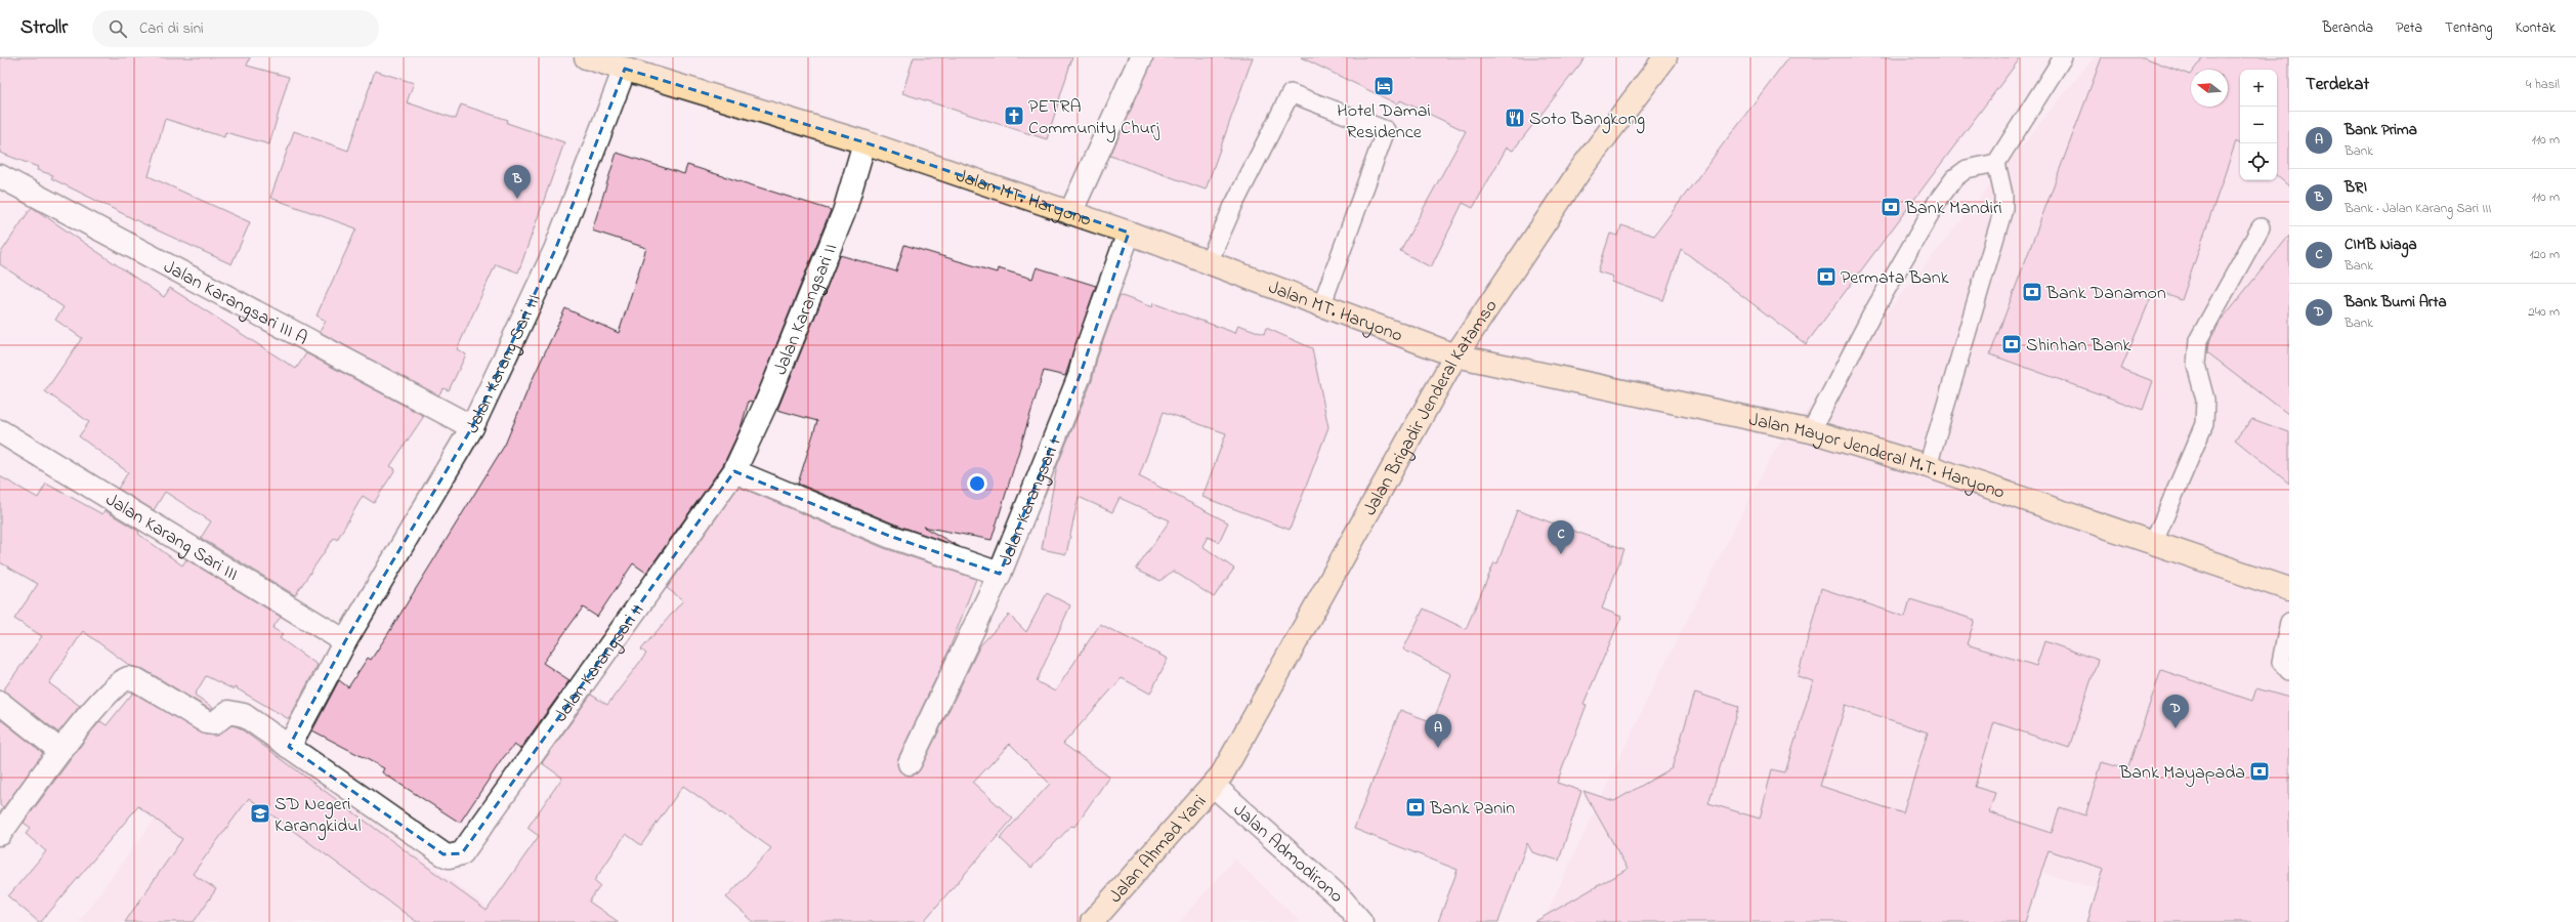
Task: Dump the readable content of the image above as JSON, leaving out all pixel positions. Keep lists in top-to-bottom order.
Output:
{
  "streets": {
    "main road": [
      "Jalan MT. Haryono",
      "Jalan Brigadir Jenderal Katamso",
      "Jalan Mayor Jenderal M.T. Haryono",
      "Jalan Ahmad Yani"
    ],
    "street": [
      "Jalan Karangsari III A",
      "Jalan Karangsari II",
      "Jalan Karang Sari III",
      "Jalan Karangsari I",
      "Jalan Admodirono"
    ]
  },
  "crossings": [
    ["Jalan MT. Haryono", "Jalan Karangsari II"],
    ["Jalan MT. Haryono", "Jalan Karang Sari III"],
    ["Jalan MT. Haryono", "Jalan Brigadir Jenderal Katamso"],
    ["Jalan MT. Haryono", "Jalan Mayor Jenderal M.T. Haryono"],
    ["Jalan MT. Haryono", "Jalan Karangsari I"],
    ["Jalan Karangsari III A", "Jalan Karang Sari III"],
    ["Jalan Karangsari II", "Jalan Karang Sari III"],
    ["Jalan Brigadir Jenderal Katamso", "Jalan Mayor Jenderal M.T. Haryono"],
    ["Jalan Brigadir Jenderal Katamso", "Jalan Ahmad Yani"],
    ["Jalan Brigadir Jenderal Katamso", "Jalan Admodirono"],
    ["Jalan Ahmad Yani", "Jalan Admodirono"]
  ],
  "places": {
    "hotel": ["Hotel Damai Residence"],
    "church": ["PETRA Community Churj"],
    "restaurant": ["Soto Bangkong"],
    "bank": [
      "Bank Mandiri",
      "Permata Bank",
      "Bank Danamon",
      "Shinhan Bank",
      "Bank Mayapada",
      "Bank Panin"
    ],
    "school or university": ["SD Negeri Karangkidul"]
  },
  "north": "left",
  "page": {
    "header": "Strollr",
    "search": "Cari di sini",
    "nav": [
      "Beranda",
      "Peta",
      "Tentang",
      "Kontak"
    ],
    "heading": ["Terdekat", "4 hasil"],
    "map_buttons": ["+", "−"],
    "list": [
      {
        "mark": "A",
        "name": "Bank Prima",
        "note": "Bank",
        "value": "110 m"
      },
      {
        "mark": "B",
        "name": "BRI",
        "note": "Bank · Jalan Karang Sari III",
        "value": "110 m"
      },
      {
        "mark": "C",
        "name": "CIMB Niaga",
        "note": "Bank",
        "value": "120 m"
      },
      {
        "mark": "D",
        "name": "Bank Bumi Arta",
        "note": "Bank",
        "value": "240 m"
      }
    ],
    "pins": [
      "B",
      "C",
      "D",
      "A"
    ]
  }
}
